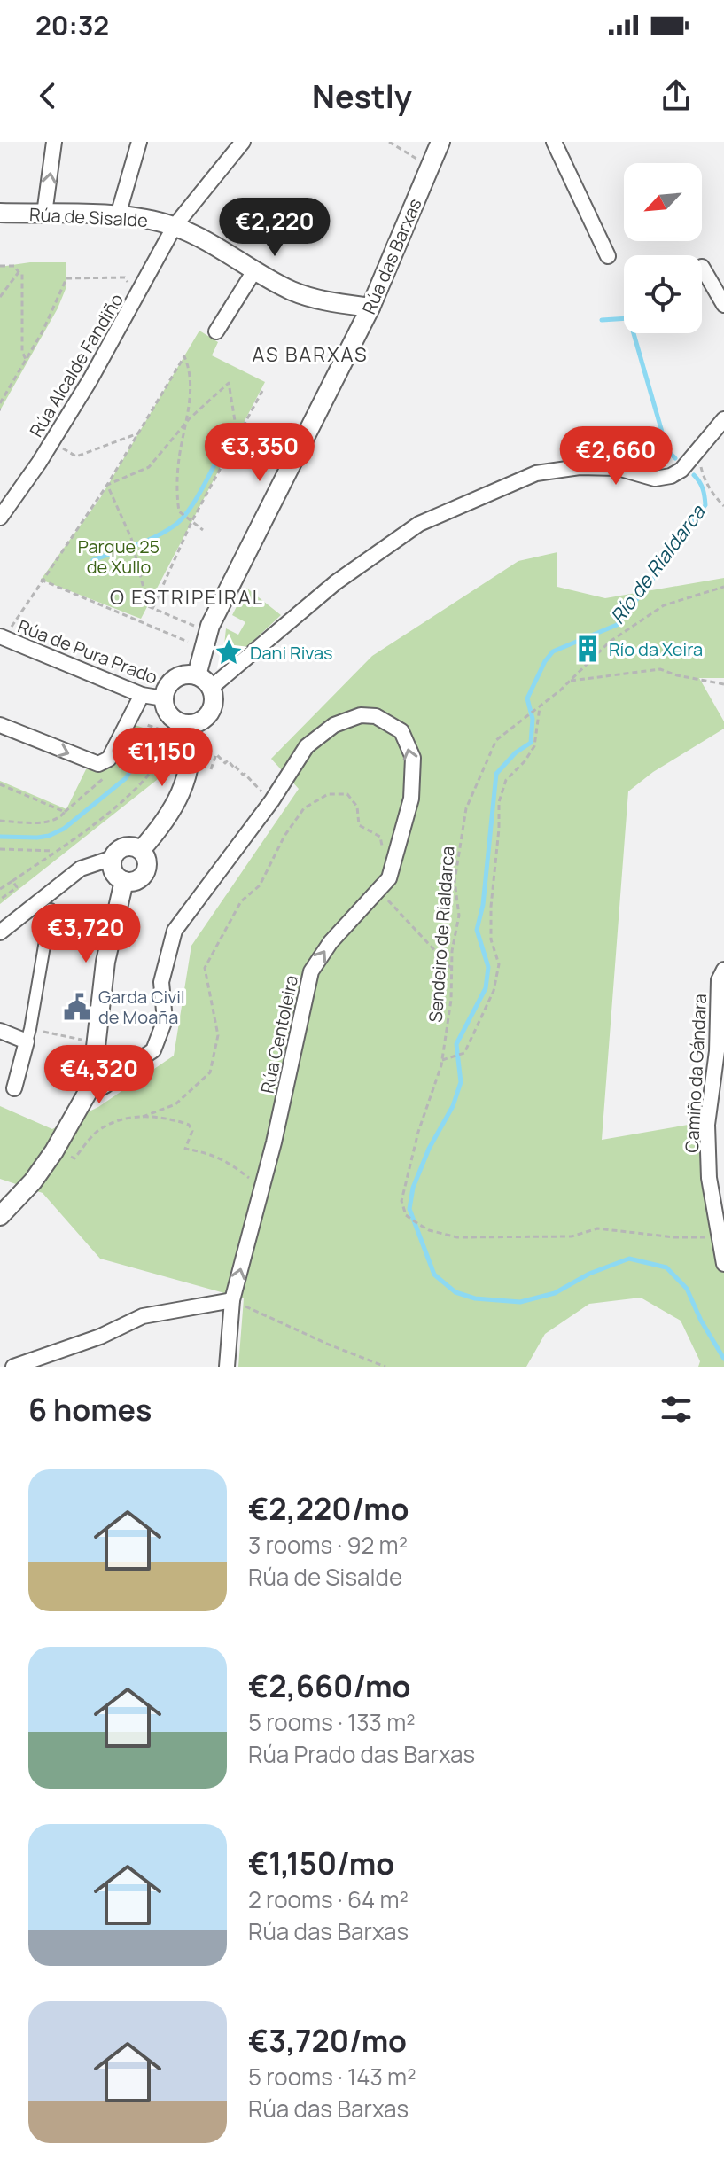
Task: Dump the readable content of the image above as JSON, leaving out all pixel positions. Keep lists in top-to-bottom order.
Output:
{
  "streets": {
    "street": [
      "Rúa de Sisalde",
      "Rúa das Barxas",
      "Rúa Alcalde Fandiño",
      "Rúa de Pura Prado",
      "Rúa Centoleira",
      "Camiño da Gándara"
    ],
    "path": ["Sendeiro de Rialdarca"]
  },
  "crossings": [
    ["Rúa de Sisalde", "Rúa das Barxas"],
    ["Rúa de Sisalde", "Rúa Alcalde Fandiño"],
    ["Rúa das Barxas", "Rúa de Pura Prado"],
    ["Sendeiro de Rialdarca", "Camiño da Gándara"]
  ],
  "districts": ["AS BARXAS", "O ESTRIPEIRAL"],
  "water": ["Río de Rialdarca"],
  "parks": ["Parque 25 de Xullo"],
  "places": {
    "building": ["Río da Xeira"],
    "place": ["Dani Rivas"],
    "public building": ["Garda Civil de Moaña"]
  },
  "north": "bottom left",
  "page": {
    "status": "20:32",
    "header": "Nestly",
    "price": [
      "€2,220",
      "€3,350",
      "€2,660",
      "€1,150",
      "€3,720",
      "€4,320"
    ],
    "heading": "6 homes",
    "list": [
      {
        "name": "€2,220/mo",
        "note": "3 rooms · 92 m² · Rúa de Sisalde"
      },
      {
        "name": "€2,660/mo",
        "note": "5 rooms · 133 m² · Rúa Prado das Barxas"
      },
      {
        "name": "€1,150/mo",
        "note": "2 rooms · 64 m² · Rúa das Barxas"
      },
      {
        "name": "€3,720/mo",
        "note": "5 rooms · 143 m² · Rúa das Barxas"
      }
    ]
  }
}
